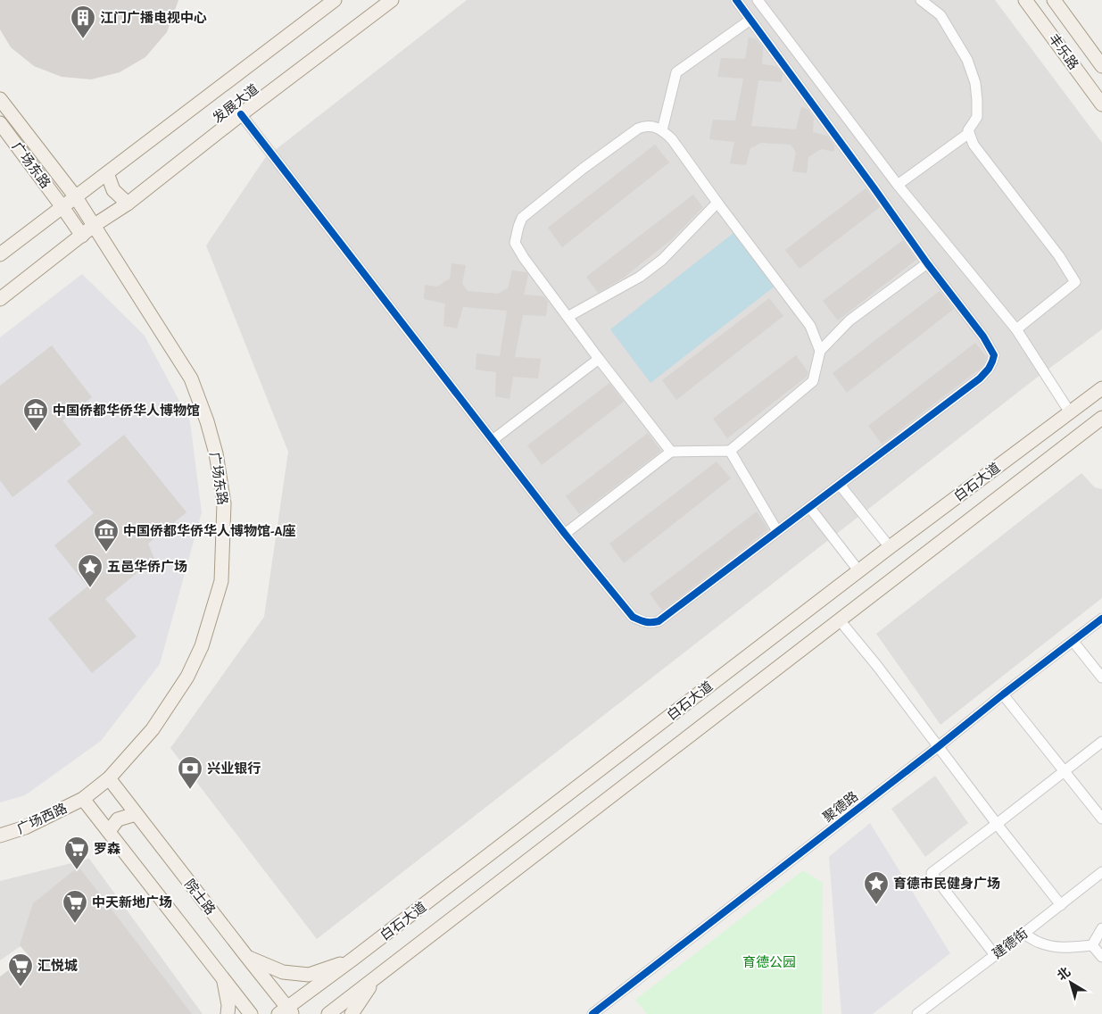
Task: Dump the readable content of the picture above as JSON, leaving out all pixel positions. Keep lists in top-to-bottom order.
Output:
{
  "streets": {
    "main road": [
      "丰乐路",
      "发展大道",
      "广场东路",
      "白石大道",
      "广场西路",
      "院士路"
    ],
    "street": ["聚德路", "建德街"]
  },
  "crossings": [
    ["发展大道", "广场东路"],
    ["广场东路", "广场西路"],
    ["广场东路", "院士路"],
    ["白石大道", "院士路"]
  ],
  "parks": ["育德公园"],
  "places": {
    "building": ["江门广播电视中心"],
    "museum": ["中国侨都华侨华人博物馆", "中国侨都华侨华人博物馆-A座"],
    "place": ["五邑华侨广场", "育德市民健身广场"],
    "bank": ["兴业银行"],
    "supermarket": ["罗森", "中天新地广场", "汇悦城"]
  },
  "north": "top left"
}
